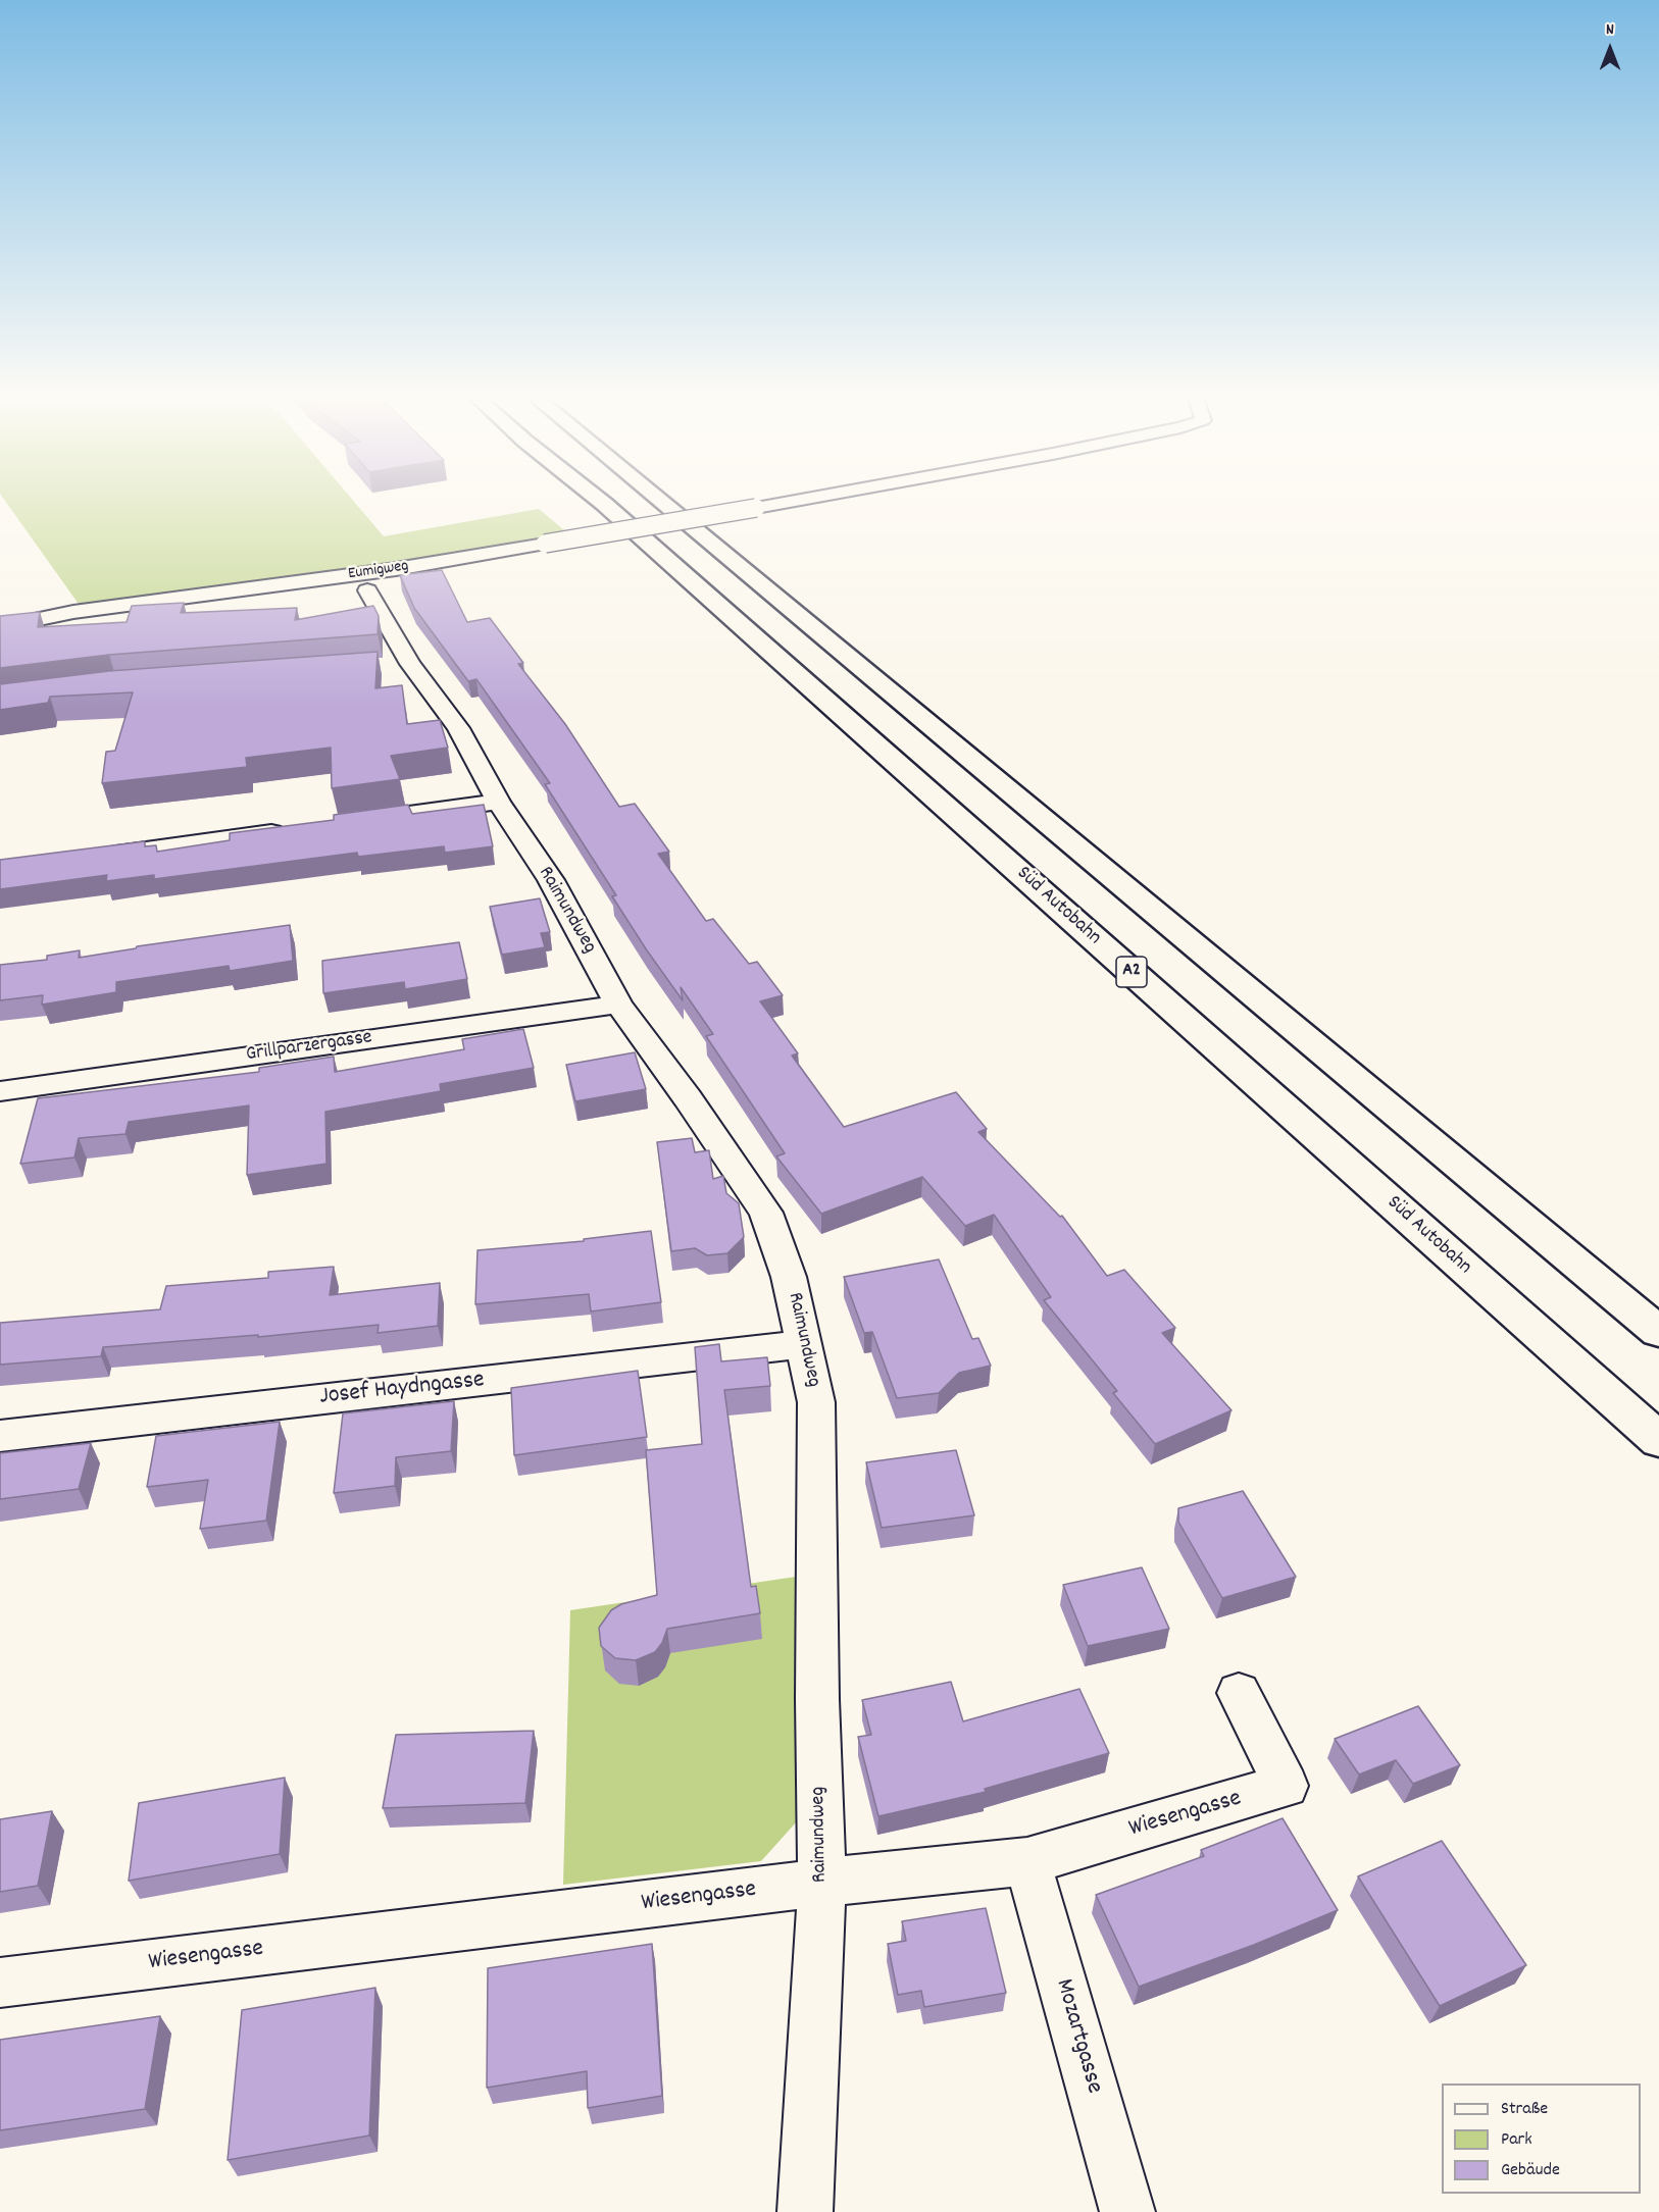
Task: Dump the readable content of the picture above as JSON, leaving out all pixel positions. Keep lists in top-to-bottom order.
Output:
{
  "streets": {
    "highway": ["Süd Autobahn", "A2"],
    "street": [
      "Eumigweg",
      "Raimundweg",
      "Grillparzergasse",
      "Josef Haydngasse",
      "Wiesengasse",
      "Mozartgasse"
    ]
  },
  "crossings": [
    ["Raimundweg", "Grillparzergasse"],
    ["Raimundweg", "Josef Haydngasse"],
    ["Raimundweg", "Wiesengasse"],
    ["Wiesengasse", "Mozartgasse"]
  ],
  "legend": ["Straße", "Park", "Gebäude"],
  "north": "top"
}
